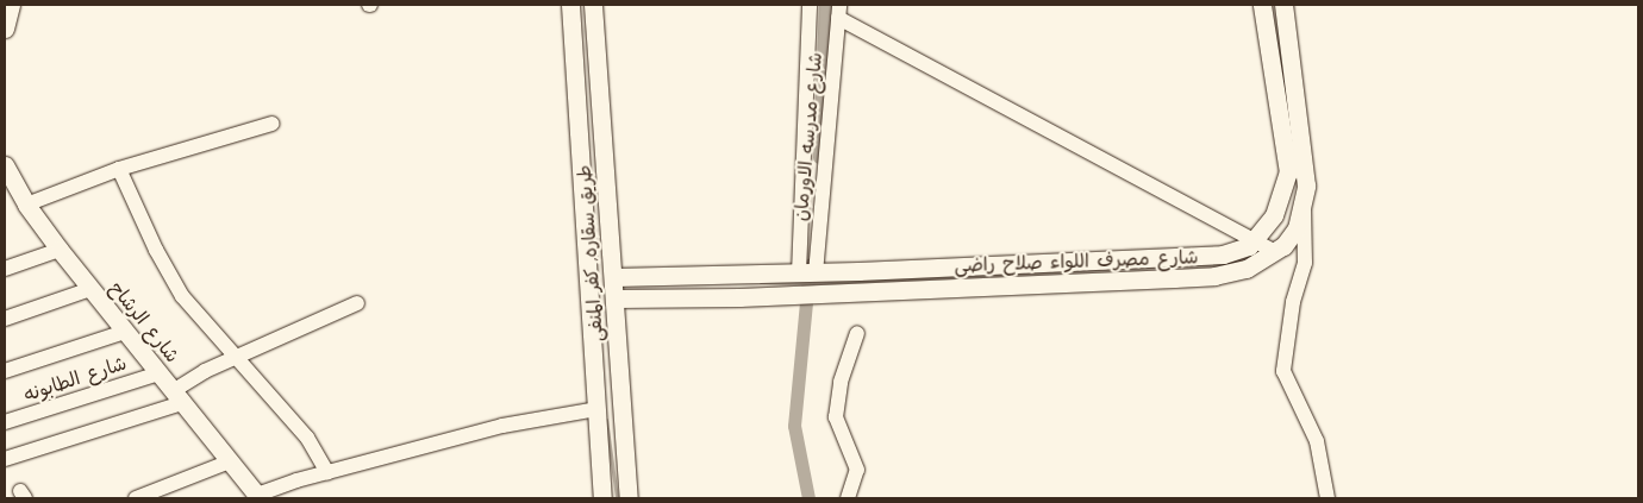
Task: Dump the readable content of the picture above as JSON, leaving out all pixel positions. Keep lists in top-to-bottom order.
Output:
{
  "streets": {
    "street": [
      "شارع مدرسه الاورمان",
      "طريق سقاره, كفر المنفى",
      "شارع مصرف اللواء صلاح راضى",
      "شارع الرشاح",
      "شارع الطابونه"
    ]
  },
  "crossings": [
    ["شارع مدرسه الاورمان", "شارع مصرف اللواء صلاح راضى"],
    ["طريق سقاره, كفر المنفى", "شارع مصرف اللواء صلاح راضى"],
    ["شارع الرشاح", "شارع الطابونه"]
  ]
}
